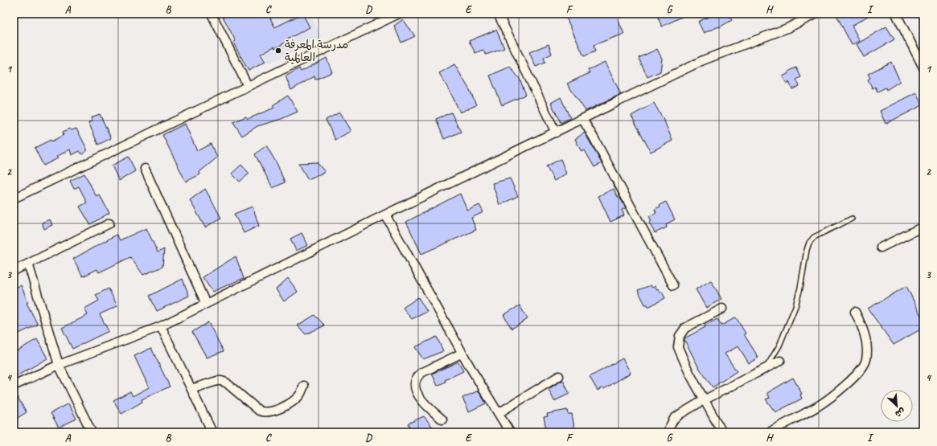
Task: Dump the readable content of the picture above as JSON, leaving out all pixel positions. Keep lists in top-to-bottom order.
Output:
{
  "places": ["مدرسة المعرفة العالمية"],
  "north": "bottom right",
  "grid": {
    "columns": [
      "A",
      "B",
      "C",
      "D",
      "E",
      "F",
      "G",
      "H",
      "I"
    ],
    "rows": [
      "1",
      "2",
      "3",
      "4"
    ]
  }
}
